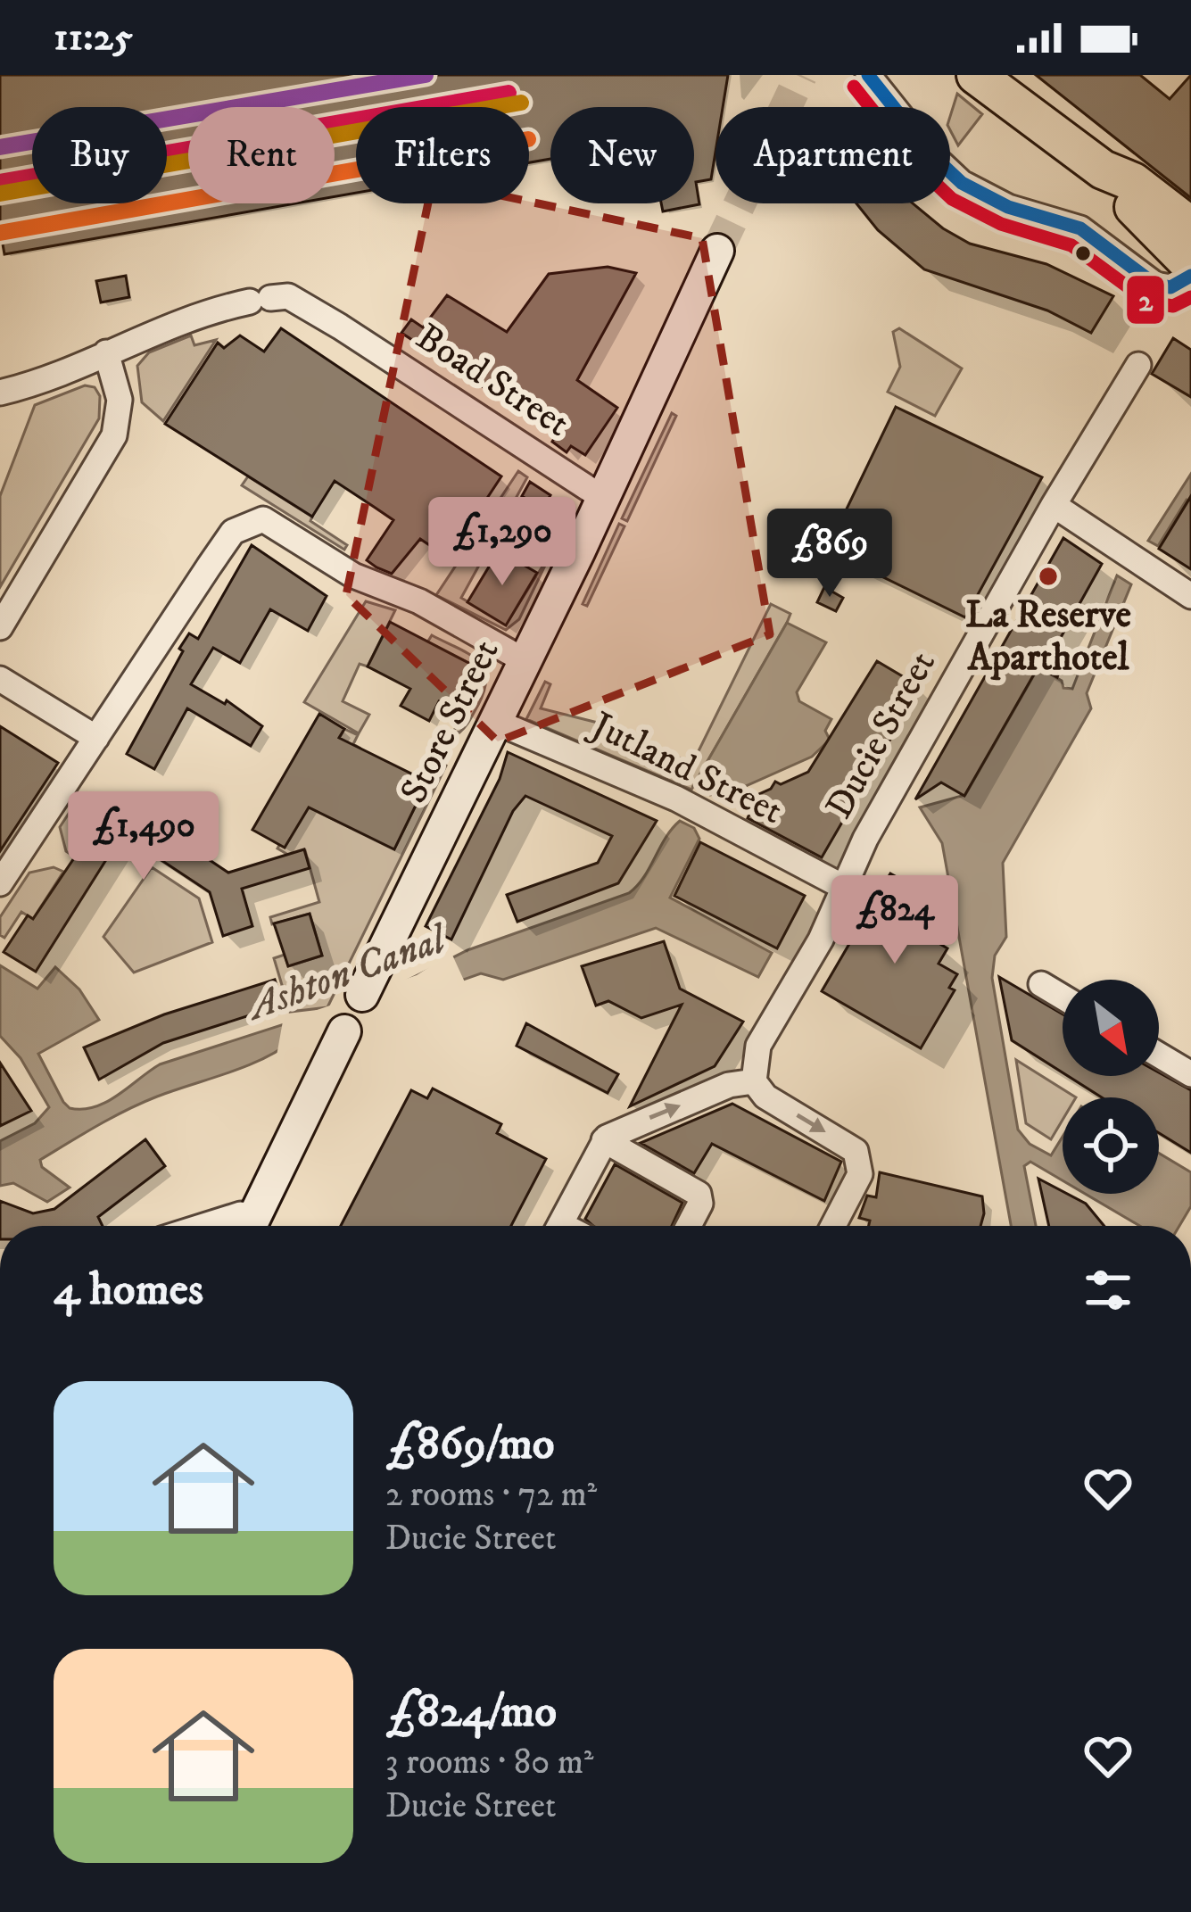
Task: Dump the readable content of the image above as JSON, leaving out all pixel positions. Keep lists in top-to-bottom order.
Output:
{
  "streets": {
    "street": [
      "Boad Street",
      "Store Street",
      "Ducie Street",
      "Jutland Street"
    ]
  },
  "crossings": [
    ["Boad Street", "Store Street"],
    ["Store Street", "Jutland Street"],
    ["Ducie Street", "Jutland Street"]
  ],
  "water": ["Ashton Canal"],
  "places": ["La Reserve Aparthotel"],
  "lines": ["transit line 2"],
  "north": "bottom right",
  "page": {
    "status": "11:25",
    "chip": [
      "Buy",
      "Rent",
      "Filters",
      "New",
      "Apartment"
    ],
    "price": [
      "£1,290",
      "£869",
      "£1,490",
      "£824"
    ],
    "heading": "4 homes",
    "list": [
      {
        "name": "£869/mo",
        "note": "2 rooms · 72 m² · Ducie Street"
      },
      {
        "name": "£824/mo",
        "note": "3 rooms · 80 m² · Ducie Street"
      }
    ]
  }
}
